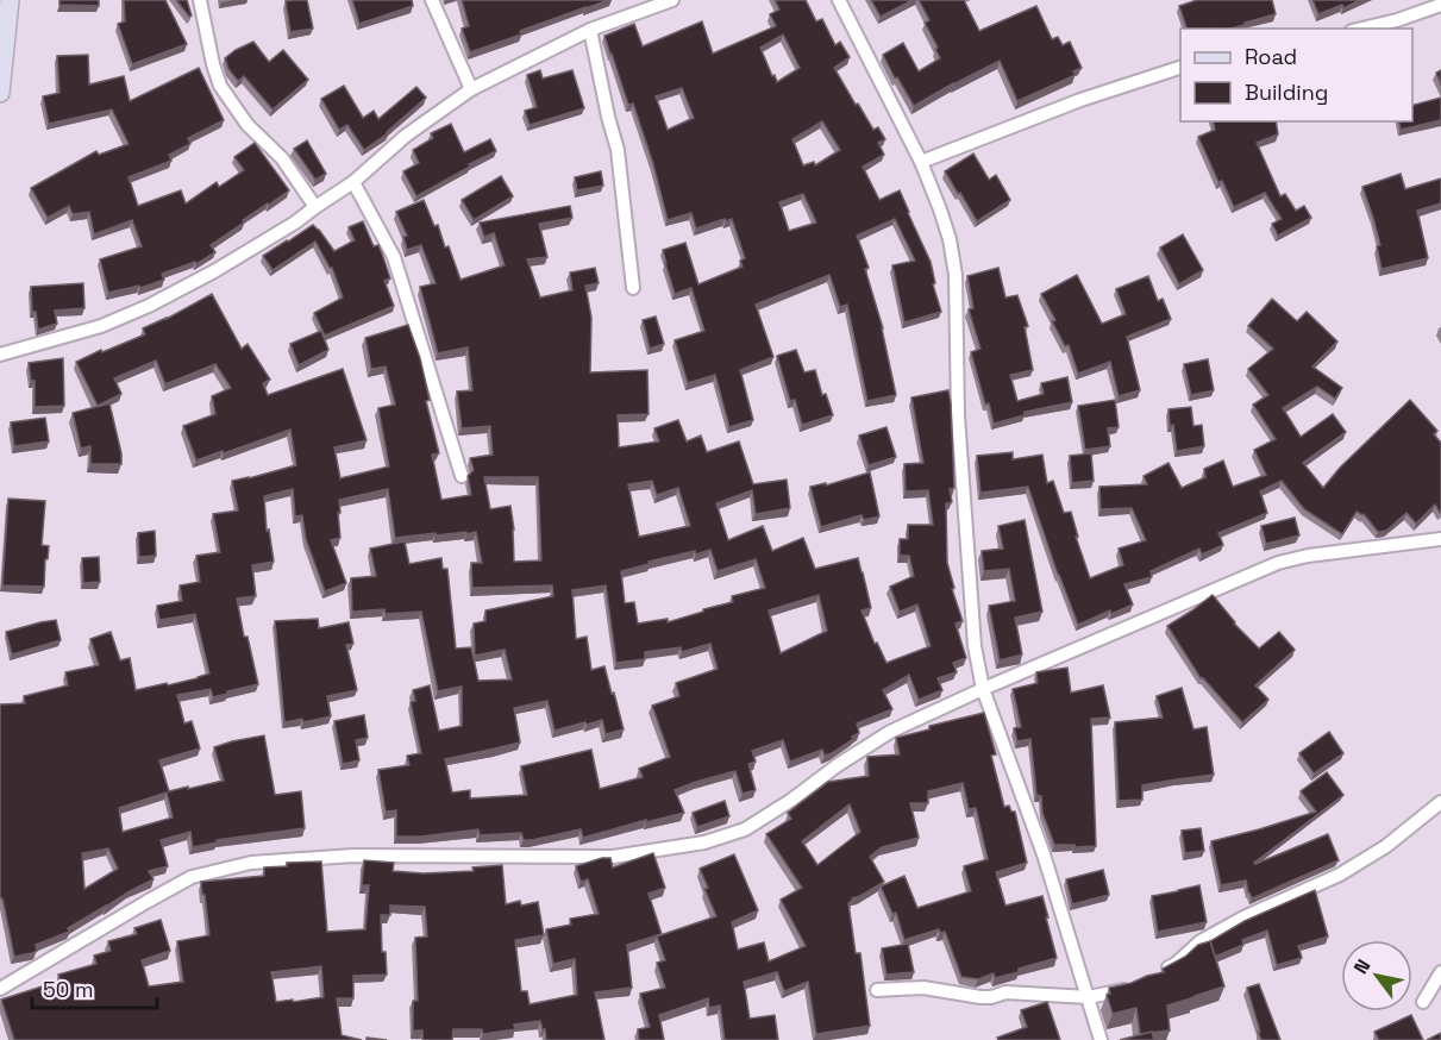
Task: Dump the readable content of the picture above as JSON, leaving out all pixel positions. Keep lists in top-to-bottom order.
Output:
{
  "legend": ["Road", "Building"],
  "scale_bar": "50 m",
  "north": "top left"
}
